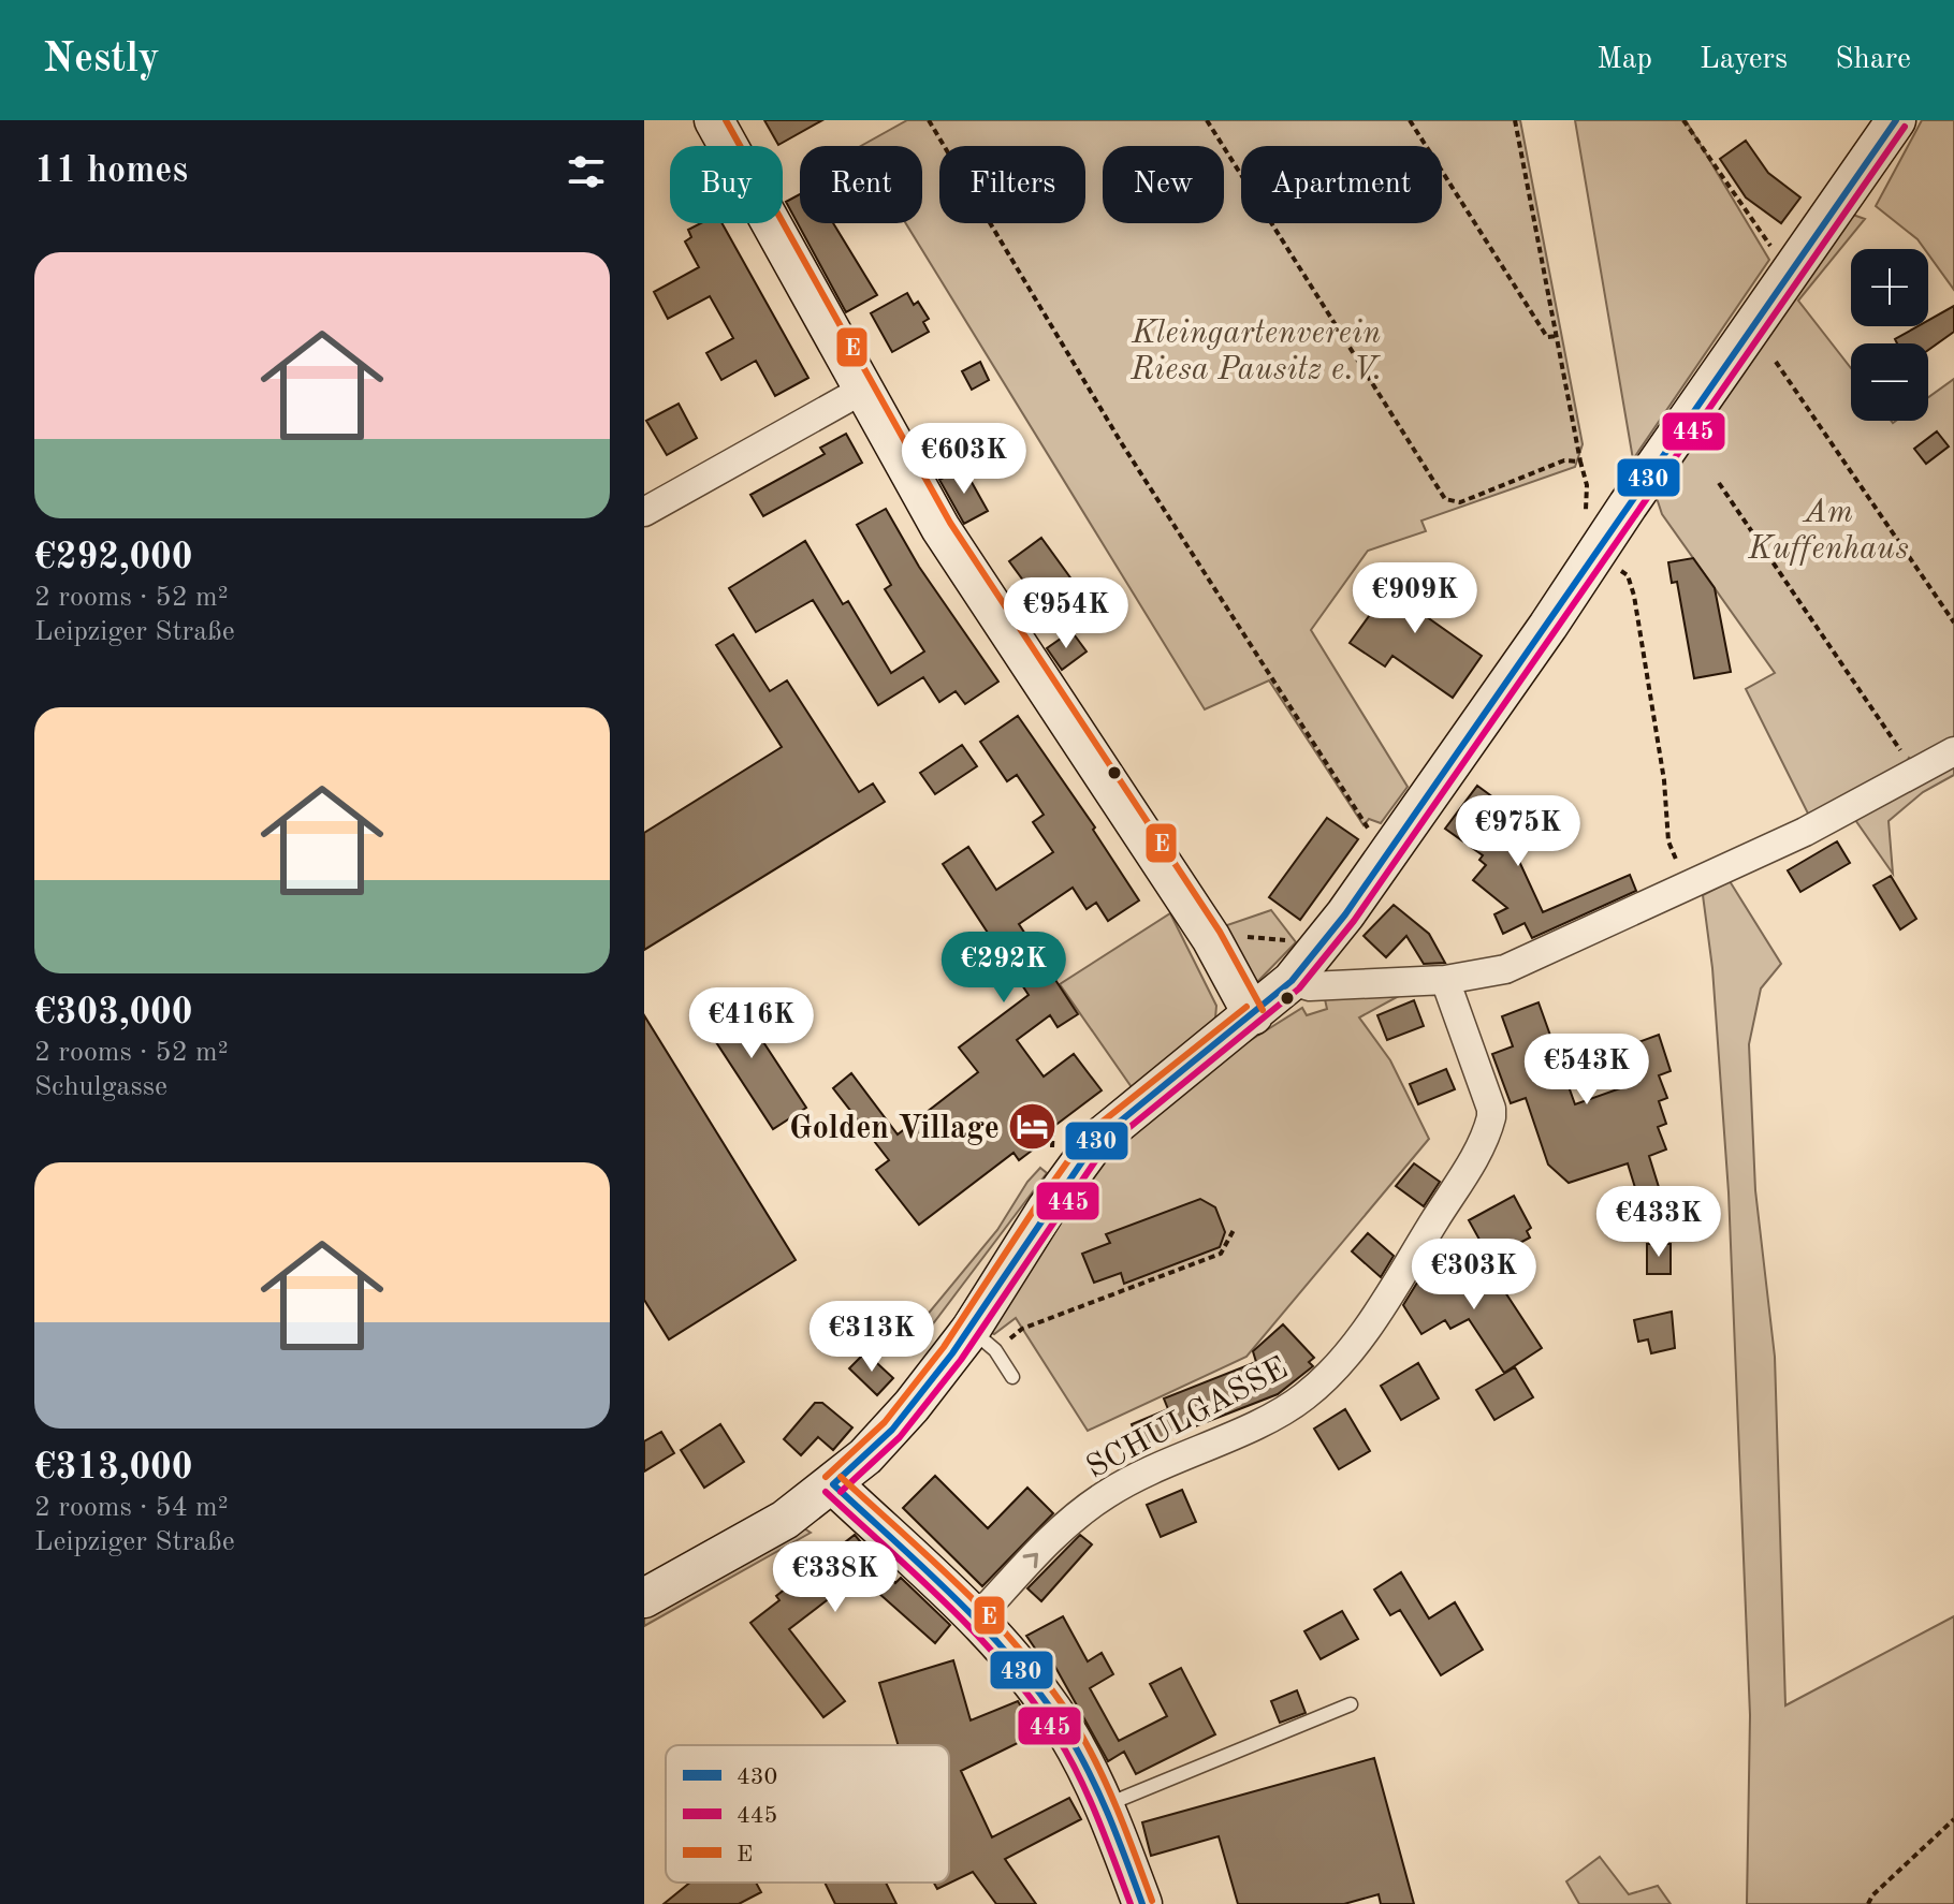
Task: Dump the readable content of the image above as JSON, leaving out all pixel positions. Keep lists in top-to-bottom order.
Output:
{
  "streets": {
    "street": ["SCHULGASSE"]
  },
  "parks": ["Kleingartenverein Riesa Pausitz e.V.", "Am Kuffenhaus"],
  "places": {
    "hotel": ["Golden Village"]
  },
  "lines": ["transit line 430", "transit line E", "transit line 445"],
  "legend": ["430", "445", "E"],
  "page": {
    "header": "Nestly",
    "nav": ["Map", "Layers", "Share"],
    "heading": "11 homes",
    "chip": [
      "Buy",
      "Rent",
      "Filters",
      "New",
      "Apartment"
    ],
    "list": [
      {
        "name": "€292,000",
        "note": "2 rooms · 52 m² · Leipziger Straße"
      },
      {
        "name": "€303,000",
        "note": "2 rooms · 52 m² · Schulgasse"
      },
      {
        "name": "€313,000",
        "note": "2 rooms · 54 m² · Leipziger Straße"
      }
    ],
    "map_buttons": ["+", "−"],
    "price": [
      "€603K",
      "€909K",
      "€954K",
      "€975K",
      "€292K",
      "€416K",
      "€543K",
      "€433K",
      "€303K",
      "€313K",
      "€338K"
    ]
  }
}
